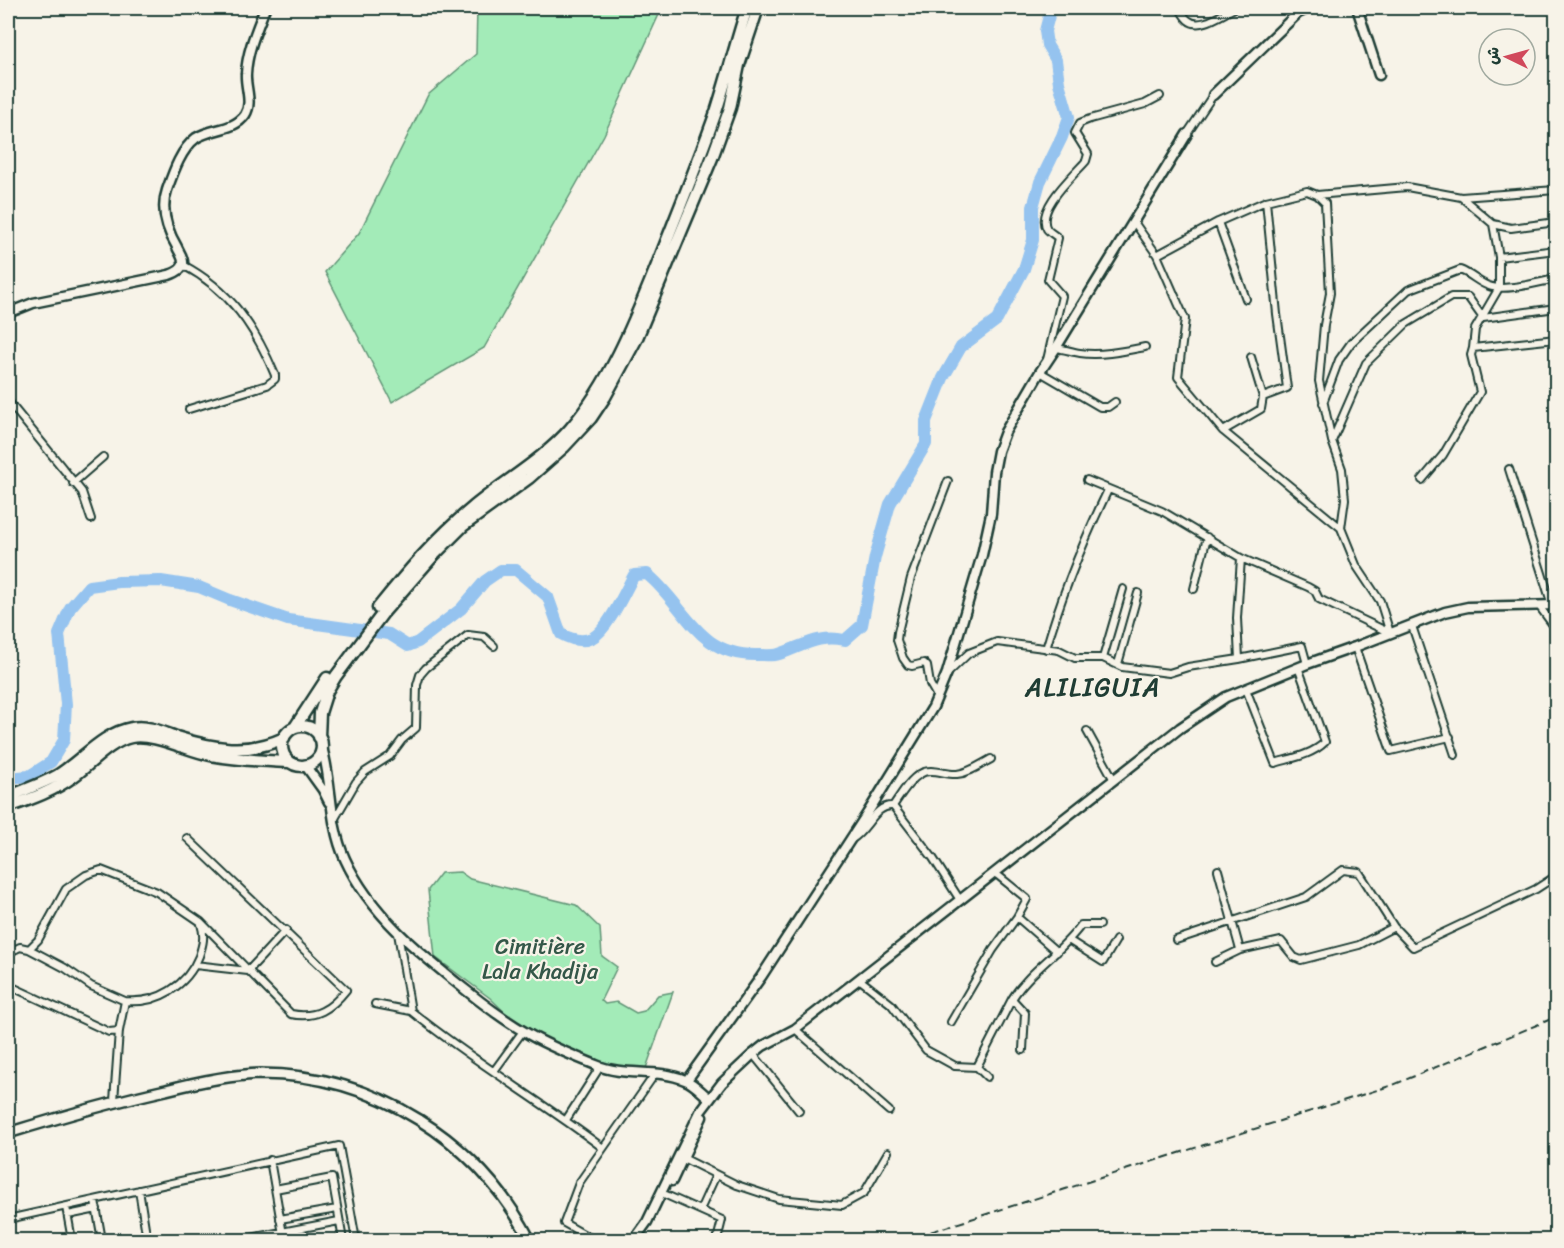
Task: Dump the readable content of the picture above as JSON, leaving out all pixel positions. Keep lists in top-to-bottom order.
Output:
{
  "districts": ["ALILIGUIA"],
  "parks": ["Cimitière Lala Khadija"],
  "north": "left"
}
